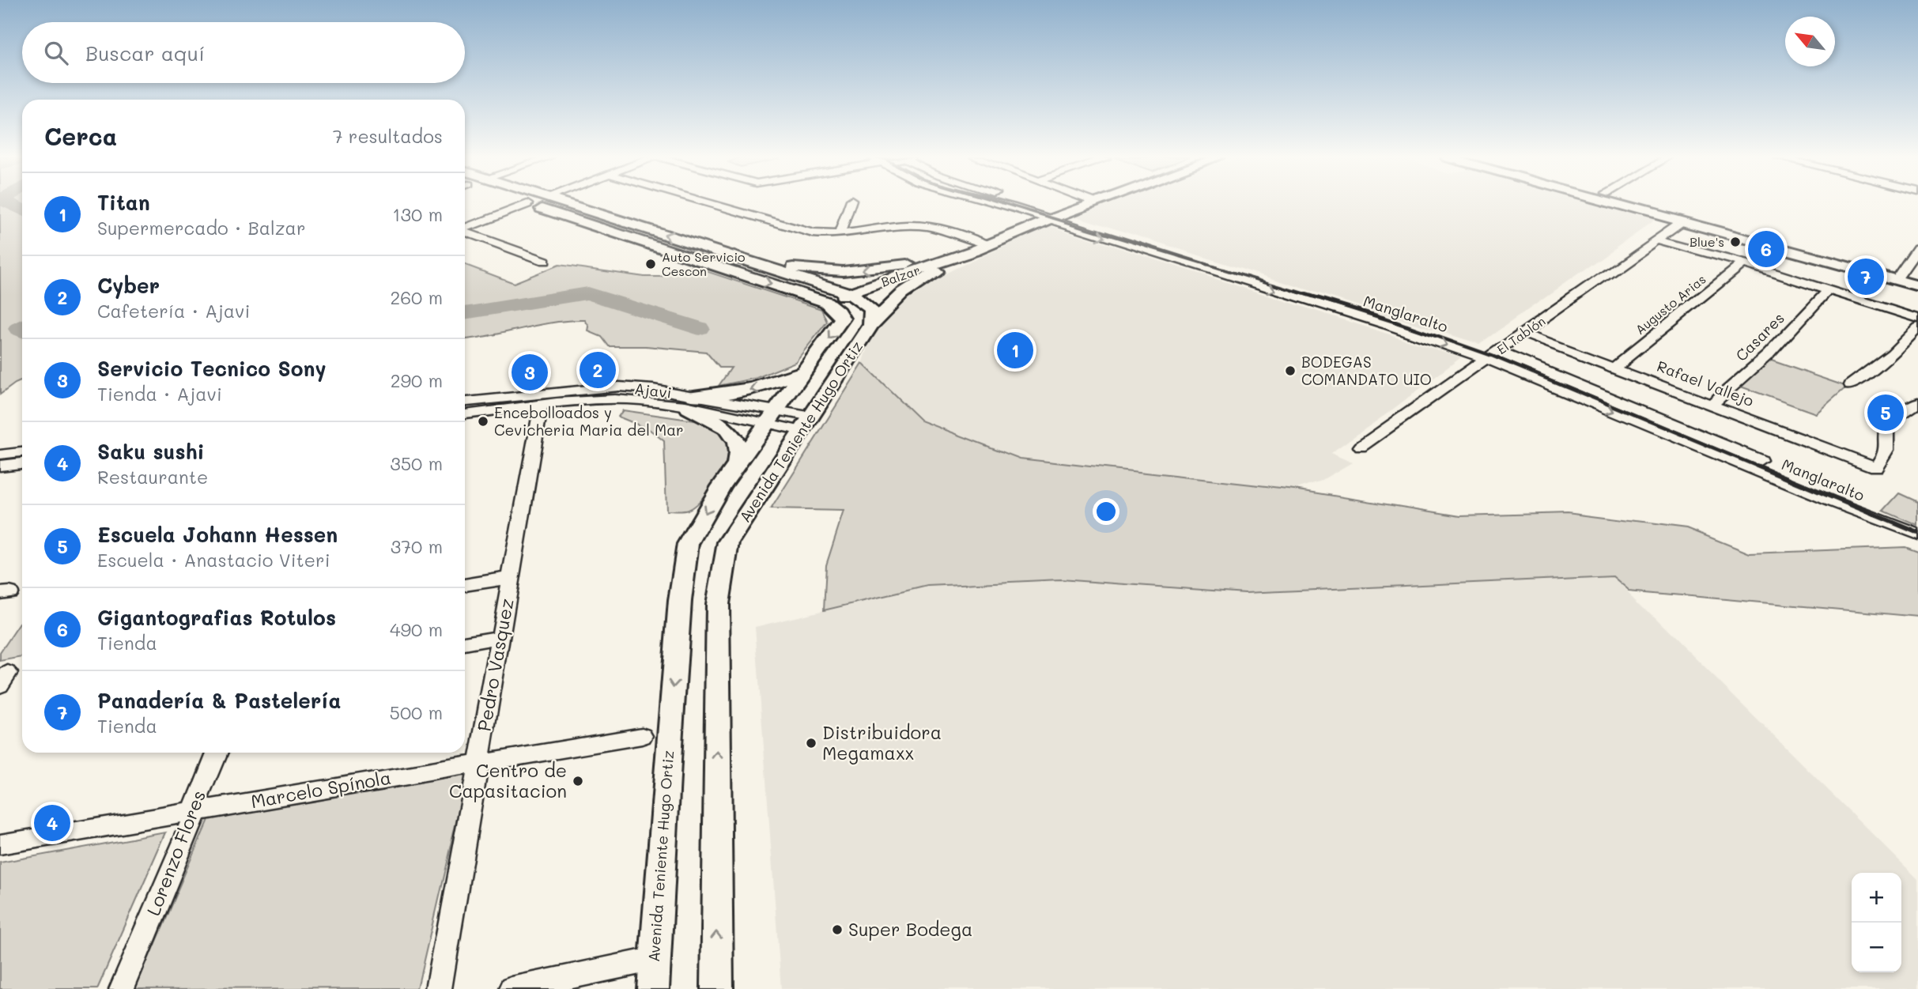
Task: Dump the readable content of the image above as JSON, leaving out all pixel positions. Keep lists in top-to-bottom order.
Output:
{
  "streets": {
    "main road": ["Balzar", "Avenida Teniente Hugo Ortiz"],
    "street": [
      "Augusto Arias",
      "Manglaralto",
      "El Tablón",
      "Casares",
      "Rafael Vallejo",
      "Ajavi",
      "Pedro Vasquez",
      "Marcelo Spínola",
      "Lorenzo Flores"
    ]
  },
  "crossings": [
    ["Balzar", "Manglaralto"],
    ["Balzar", "Avenida Teniente Hugo Ortiz"],
    ["Augusto Arias", "Rafael Vallejo"],
    ["Manglaralto", "El Tablón"],
    ["El Tablón", "Rafael Vallejo"],
    ["Casares", "Rafael Vallejo"],
    ["Ajavi", "Avenida Teniente Hugo Ortiz"],
    ["Ajavi", "Pedro Vasquez"],
    ["Pedro Vasquez", "Marcelo Spínola"],
    ["Marcelo Spínola", "Lorenzo Flores"]
  ],
  "places": [
    "Blue's",
    "Auto Servicio Cescon",
    "BODEGAS COMANDATO UIO",
    "Encebolloados y Cevicheria Maria del Mar",
    "Distribuidora Megamaxx",
    "Centro de Capasitacion",
    "Super Bodega"
  ],
  "north": "top left",
  "page": {
    "search": "Buscar aquí",
    "heading": ["Cerca", "7 resultados"],
    "list": [
      {
        "mark": "1",
        "name": "Titan",
        "note": "Supermercado · Balzar",
        "value": "130 m"
      },
      {
        "mark": "2",
        "name": "Cyber",
        "note": "Cafetería · Ajavi",
        "value": "260 m"
      },
      {
        "mark": "3",
        "name": "Servicio Tecnico Sony",
        "note": "Tienda · Ajavi",
        "value": "290 m"
      },
      {
        "mark": "4",
        "name": "Saku sushi",
        "note": "Restaurante",
        "value": "350 m"
      },
      {
        "mark": "5",
        "name": "Escuela Johann Hessen",
        "note": "Escuela · Anastacio Viteri",
        "value": "370 m"
      },
      {
        "mark": "6",
        "name": "Gigantografias Rotulos",
        "note": "Tienda",
        "value": "490 m"
      },
      {
        "mark": "7",
        "name": "Panadería & Pastelería",
        "note": "Tienda",
        "value": "500 m"
      }
    ],
    "pins": [
      "6",
      "7",
      "1",
      "2",
      "3",
      "5",
      "4"
    ],
    "map_buttons": ["+", "−"]
  }
}
